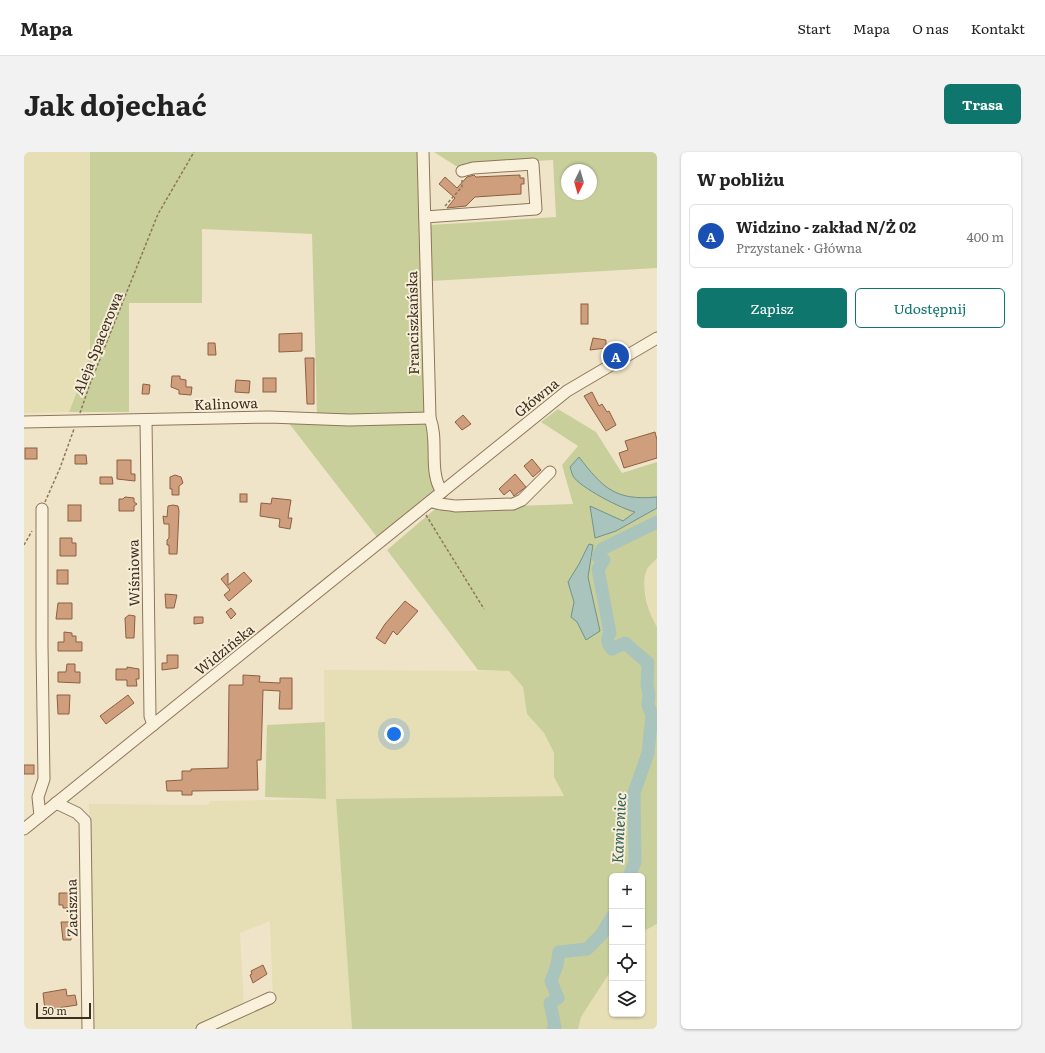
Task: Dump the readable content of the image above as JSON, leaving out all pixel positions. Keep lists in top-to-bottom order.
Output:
{
  "streets": {
    "street": [
      "Franciszkańska",
      "Główna",
      "Kalinowa",
      "Wiśniowa",
      "Widzińska",
      "Zaciszna"
    ],
    "path": ["Aleja Spacerowa"]
  },
  "crossings": [
    ["Franciszkańska", "Główna"],
    ["Franciszkańska", "Kalinowa"],
    ["Franciszkańska", "Widzińska"],
    ["Aleja Spacerowa", "Kalinowa"],
    ["Główna", "Widzińska"],
    ["Kalinowa", "Wiśniowa"],
    ["Wiśniowa", "Widzińska"],
    ["Widzińska", "Zaciszna"]
  ],
  "water": ["Kamieniec"],
  "scale_bar": "50 m",
  "north": "bottom",
  "page": {
    "header": "Mapa",
    "nav": [
      "Start",
      "Mapa",
      "O nas",
      "Kontakt"
    ],
    "title": "Jak dojechać",
    "buttons": [
      "Trasa",
      ["Zapisz", "Udostępnij"]
    ],
    "heading": "W pobliżu",
    "list": [
      {
        "mark": "A",
        "name": "Widzino - zakład N/Ż 02",
        "note": "Przystanek · Główna",
        "value": "400 m"
      }
    ],
    "pins": "A",
    "map_buttons": ["+", "−"],
    "scale": "50 m"
  }
}
